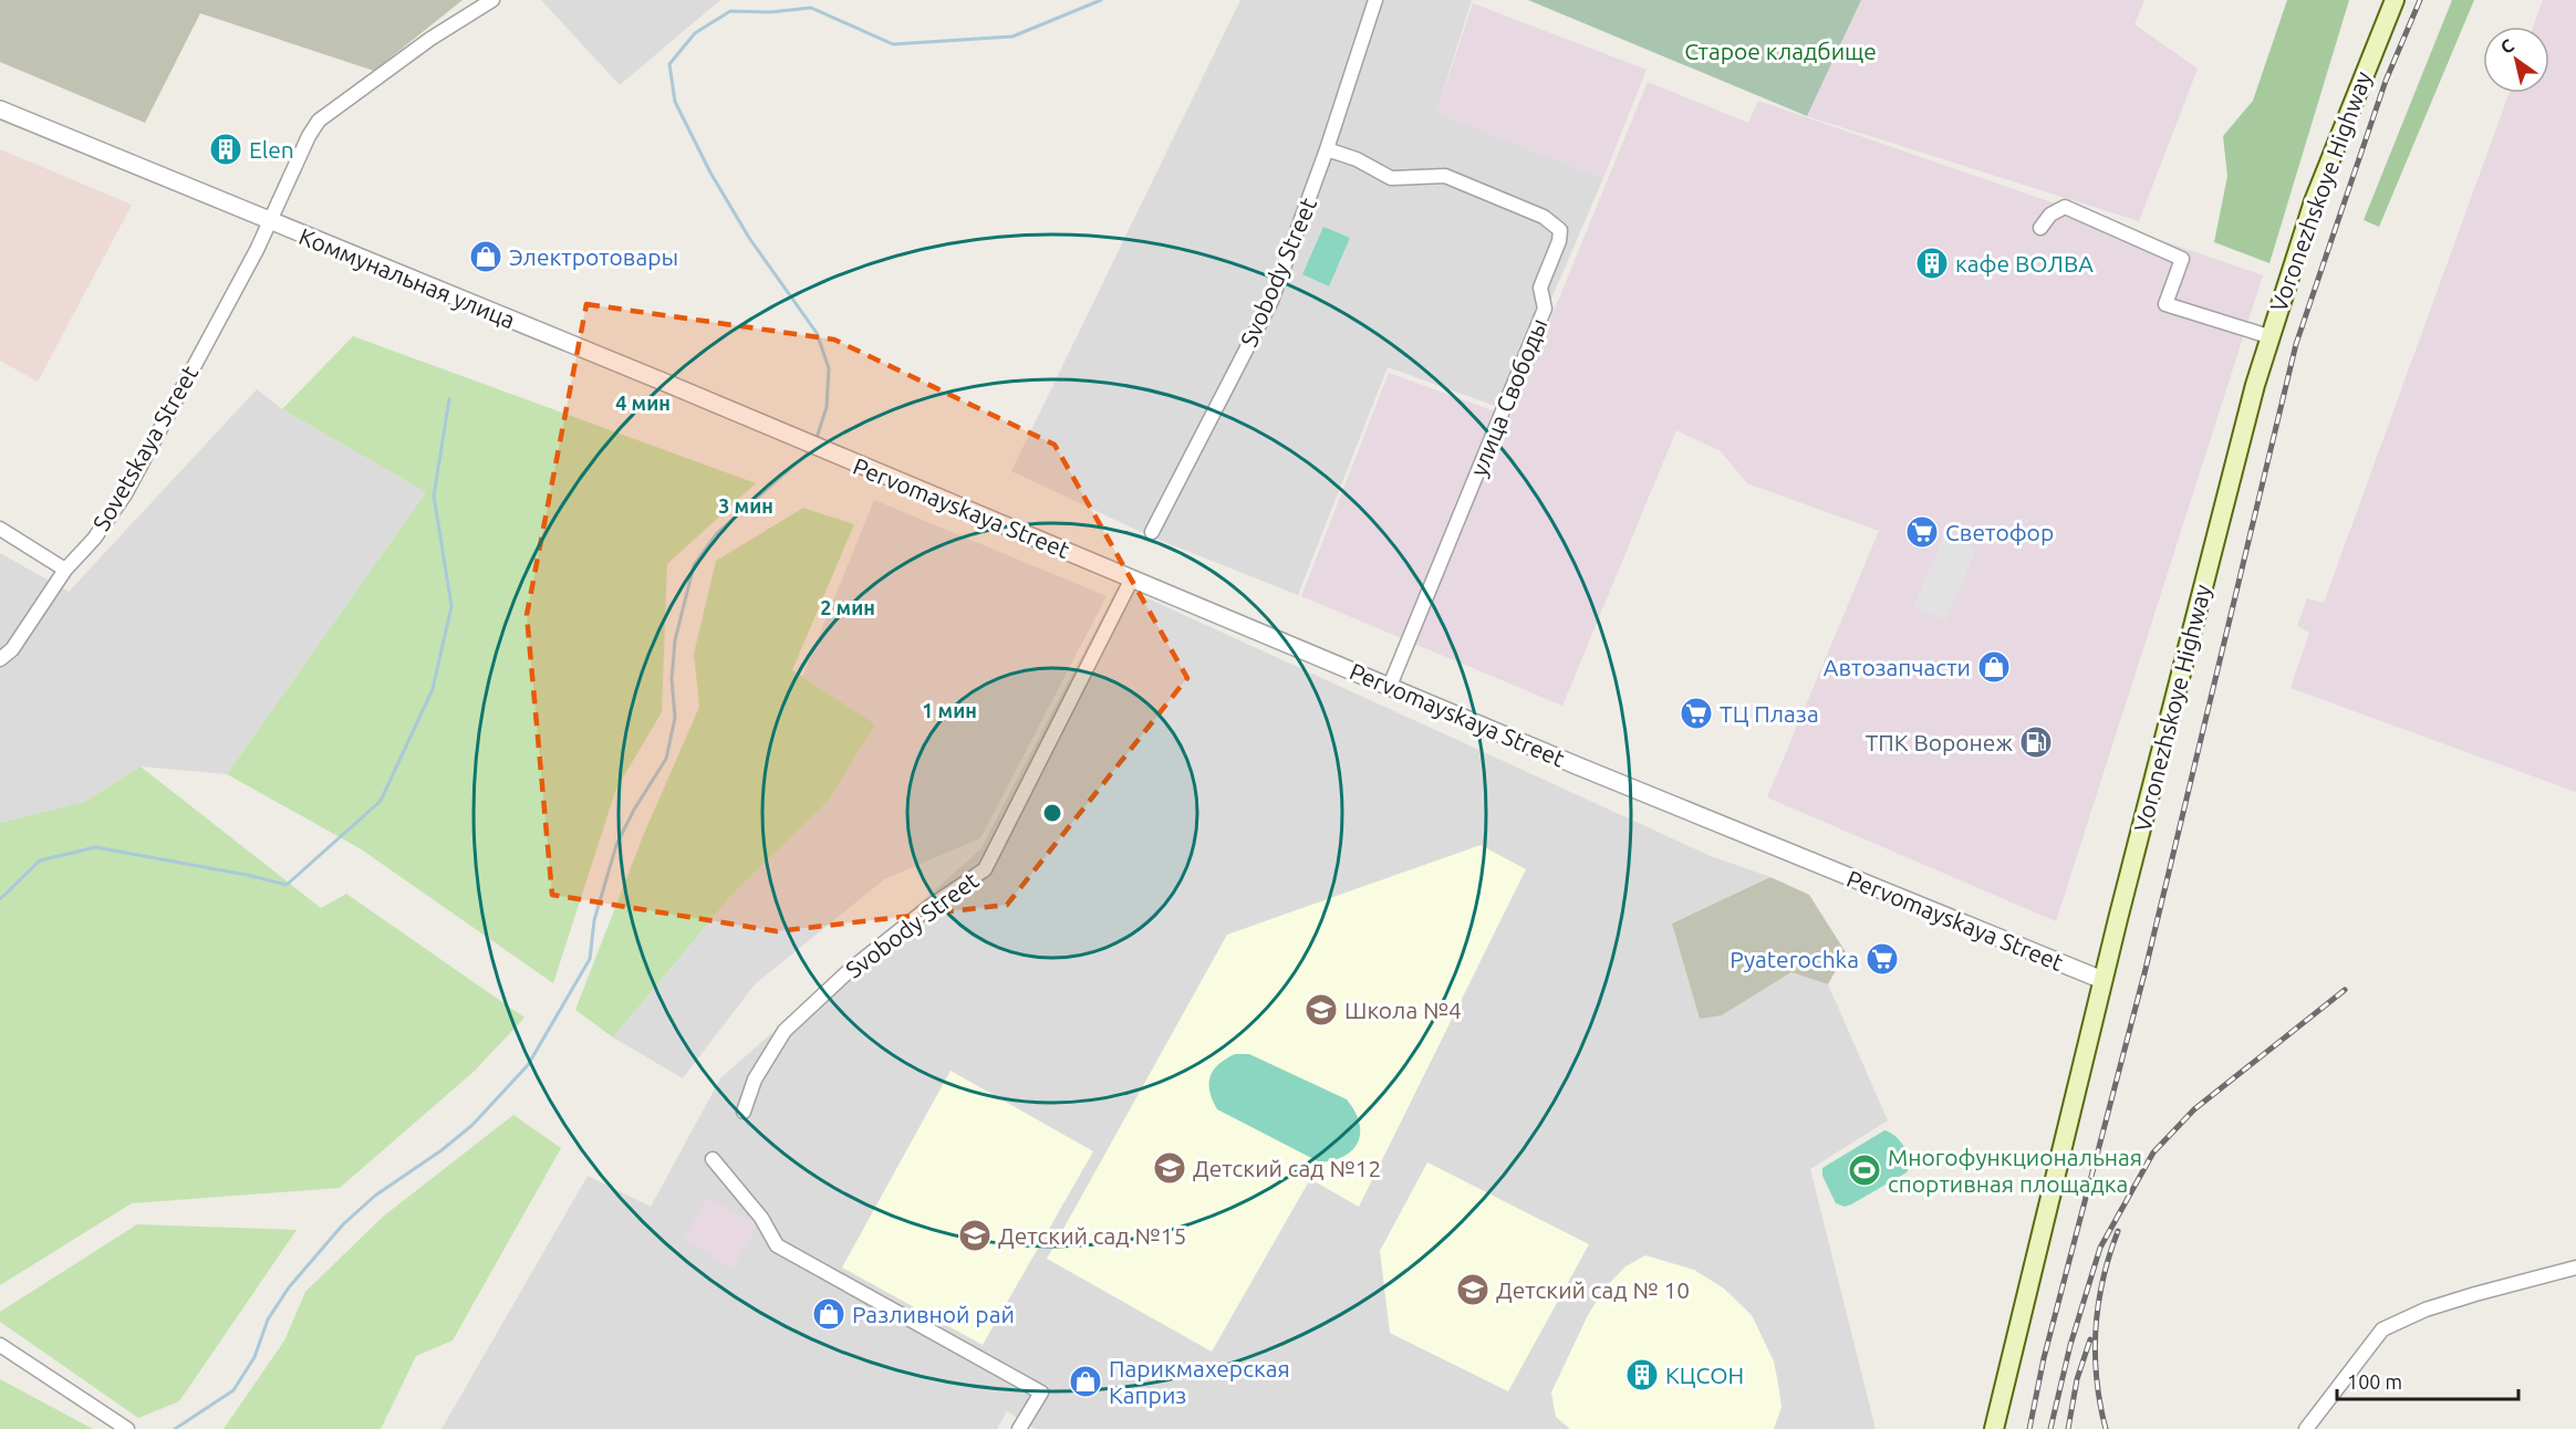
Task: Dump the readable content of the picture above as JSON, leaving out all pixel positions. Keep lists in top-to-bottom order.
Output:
{
  "streets": {
    "main road": ["Voronezhskoye Highway"],
    "street": [
      "Svobody Street",
      "Коммунальная улица",
      "улица Свободы",
      "Sovetskaya Street",
      "Pervomayskaya Street"
    ]
  },
  "crossings": [
    ["Voronezhskoye Highway", "Pervomayskaya Street"],
    ["Svobody Street", "улица Свободы"],
    ["Svobody Street", "Pervomayskaya Street"],
    ["Коммунальная улица", "Sovetskaya Street"],
    ["Коммунальная улица", "Pervomayskaya Street"],
    ["улица Свободы", "Pervomayskaya Street"]
  ],
  "parks": ["Старое кладбище"],
  "places": {
    "building": ["Elen", "кафе ВОЛВА", "КЦСОН"],
    "shop": [
      "Электротовары",
      "Автозапчасти",
      "Разливной рай",
      "Парикмахерская Каприз"
    ],
    "supermarket": ["Светофор", "ТЦ Плаза", "Pyaterochka"],
    "fuel station": ["ТПК Воронеж"],
    "school or university": [
      "Школа №4",
      "Детский сад №12",
      "Детский сад №15",
      "Детский сад № 10"
    ],
    "sports": ["Многофункциональная спортивная площадка"]
  },
  "scale_bar": "100 m",
  "north": "top left",
  "rings": [
    "4 мин",
    "3 мин",
    "2 мин",
    "1 мин"
  ]
}
